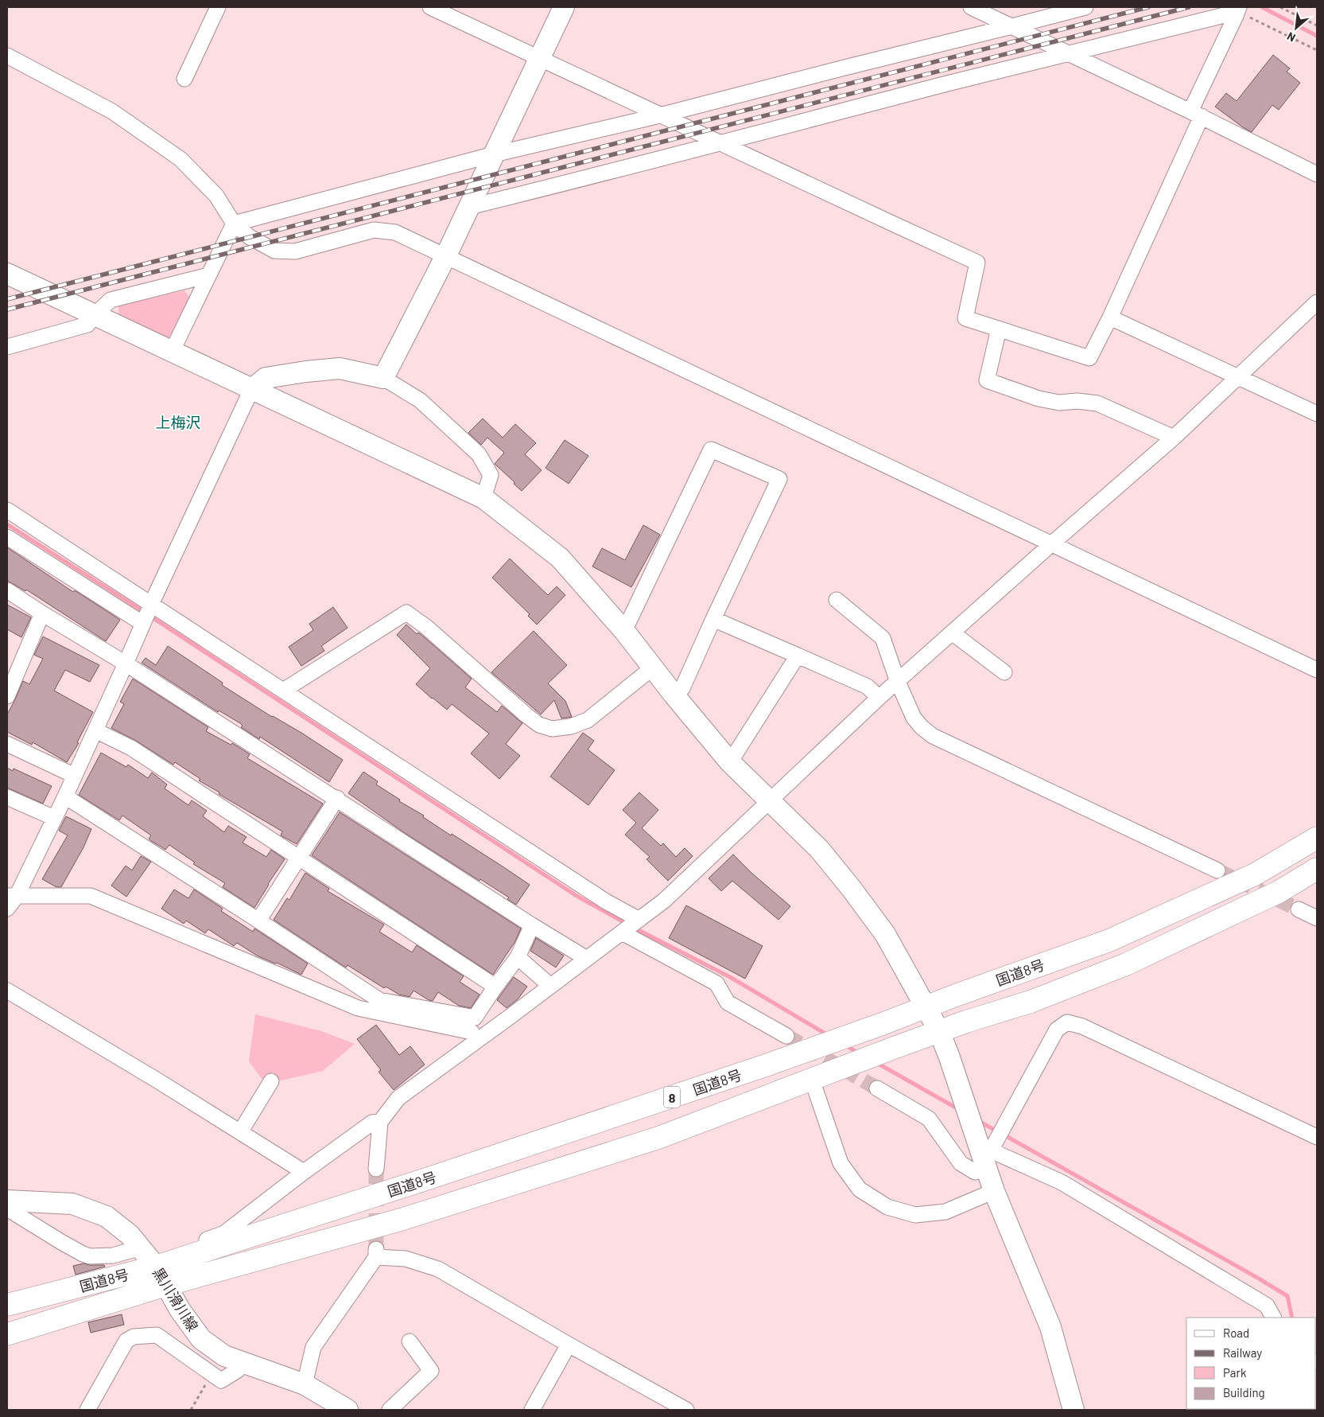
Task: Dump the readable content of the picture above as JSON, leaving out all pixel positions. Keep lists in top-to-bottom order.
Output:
{
  "streets": {
    "highway": ["国道8号", "8"],
    "street": ["黒川滑川線"]
  },
  "crossings": [
    ["国道8号", "黒川滑川線"]
  ],
  "districts": ["上梅沢"],
  "legend": [
    "Road",
    "Railway",
    "Park",
    "Building"
  ],
  "north": "bottom left"
}
